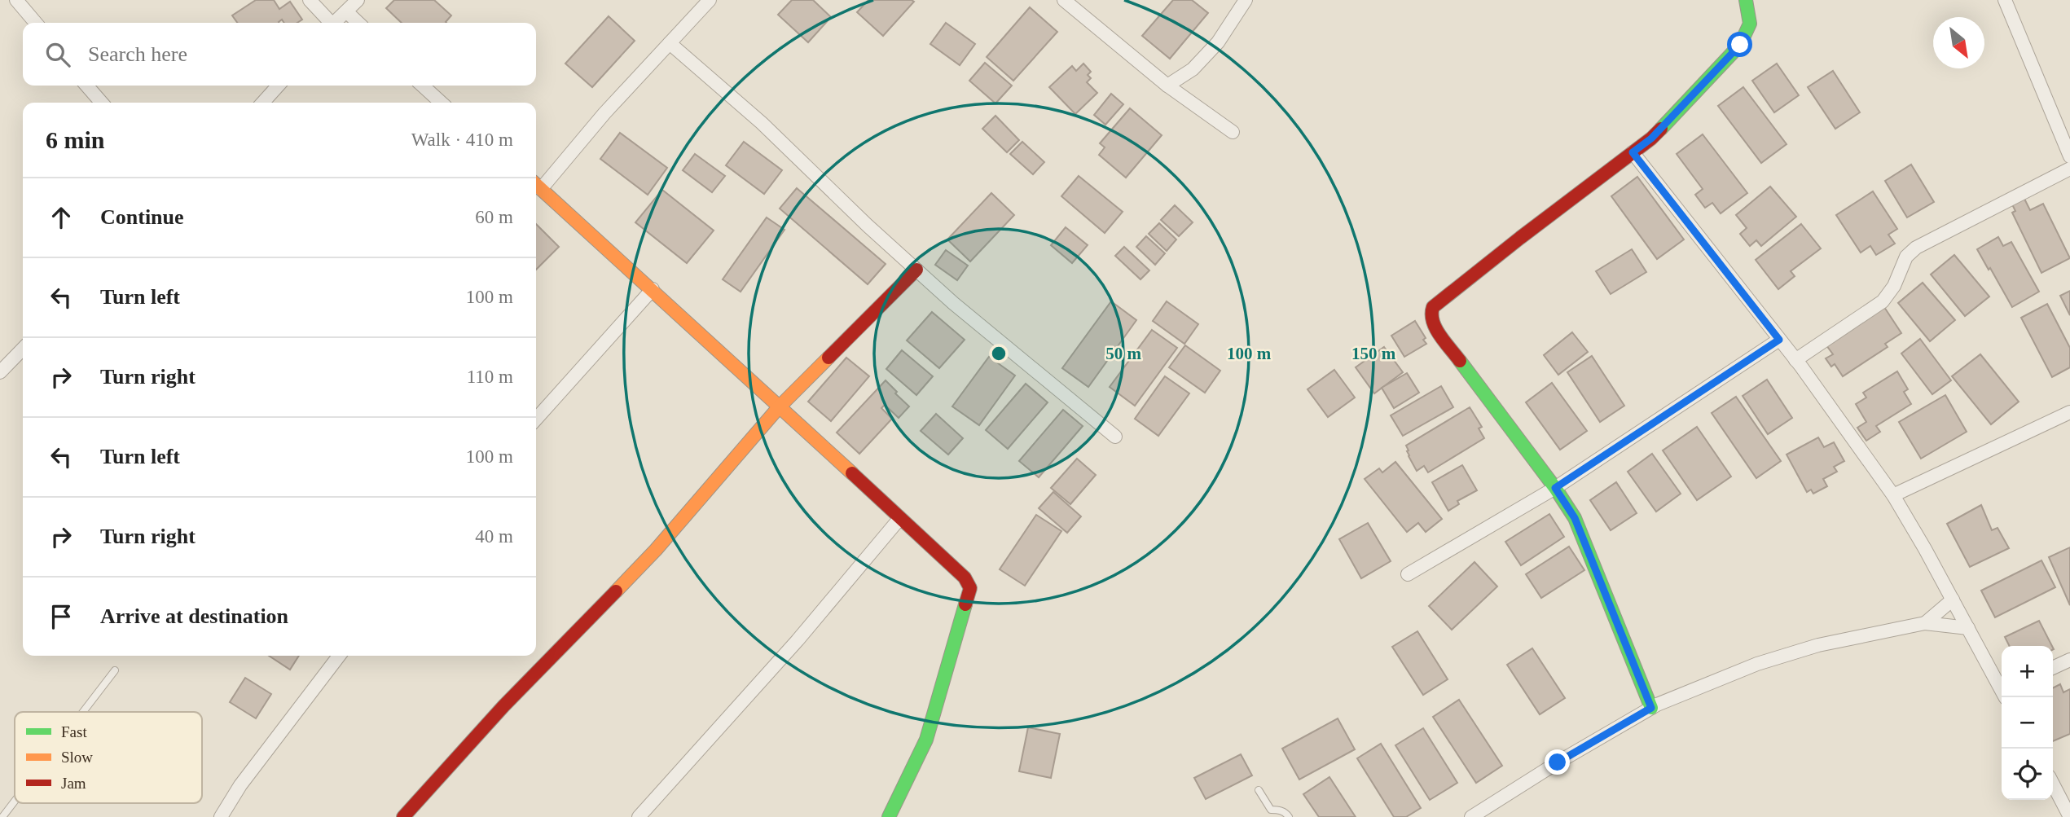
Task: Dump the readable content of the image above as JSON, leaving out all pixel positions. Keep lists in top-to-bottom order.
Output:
{
  "legend": ["Fast", "Slow", "Jam"],
  "north": "bottom right",
  "page": {
    "search": "Search here",
    "heading": ["6 min", "Walk · 410 m"],
    "list": [
      ["Continue", "60 m"],
      ["Turn left", "100 m"],
      ["Turn right", "110 m"],
      ["Turn left", "100 m"],
      ["Turn right", "40 m"],
      "Arrive at destination"
    ],
    "map_buttons": ["+", "−"]
  },
  "rings": ["50 m", "100 m", "150 m"]
}
